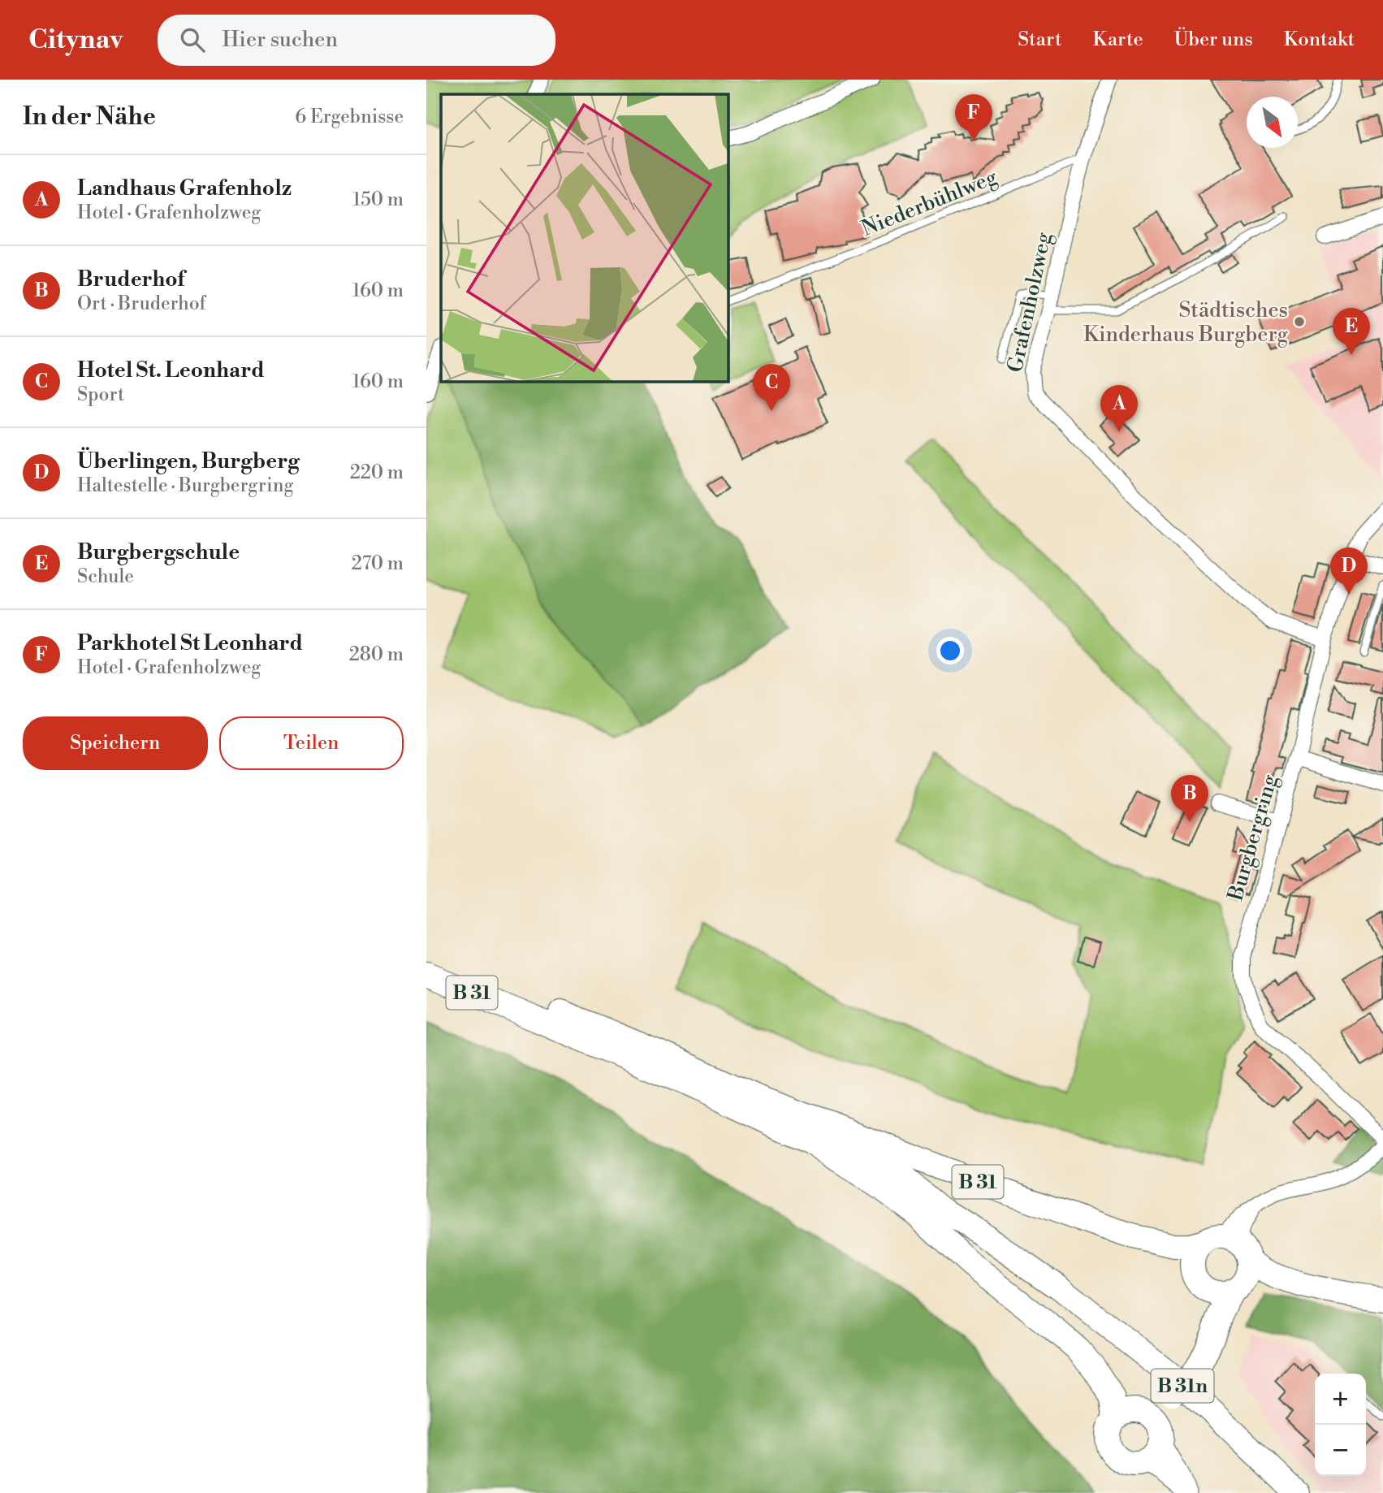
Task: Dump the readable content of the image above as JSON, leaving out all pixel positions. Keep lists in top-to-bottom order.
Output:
{
  "streets": {
    "main road": ["B 31", "B 31n"],
    "street": ["Grafenholzweg", "Burgbergring"],
    "lane": ["Niederbühlweg"]
  },
  "crossings": [
    ["Niederbühlweg", "Grafenholzweg"],
    ["Grafenholzweg", "Burgbergring"],
    ["B 31", "B 31n"]
  ],
  "places": ["Städtisches Kinderhaus Burgberg"],
  "north": "bottom right",
  "page": {
    "header": "Citynav",
    "search": "Hier suchen",
    "nav": [
      "Start",
      "Karte",
      "Über uns",
      "Kontakt"
    ],
    "heading": ["In der Nähe", "6 Ergebnisse"],
    "pins": [
      "F",
      "E",
      "C",
      "A",
      "D",
      "B"
    ],
    "list": [
      {
        "mark": "A",
        "name": "Landhaus Grafenholz",
        "note": "Hotel · Grafenholzweg",
        "value": "150 m"
      },
      {
        "mark": "B",
        "name": "Bruderhof",
        "note": "Ort · Bruderhof",
        "value": "160 m"
      },
      {
        "mark": "C",
        "name": "Hotel St. Leonhard",
        "note": "Sport",
        "value": "160 m"
      },
      {
        "mark": "D",
        "name": "Überlingen, Burgberg",
        "note": "Haltestelle · Burgbergring",
        "value": "220 m"
      },
      {
        "mark": "E",
        "name": "Burgbergschule",
        "note": "Schule",
        "value": "270 m"
      },
      {
        "mark": "F",
        "name": "Parkhotel St Leonhard",
        "note": "Hotel · Grafenholzweg",
        "value": "280 m"
      }
    ],
    "buttons": ["Speichern", "Teilen"],
    "map_buttons": ["+", "−"]
  }
}
